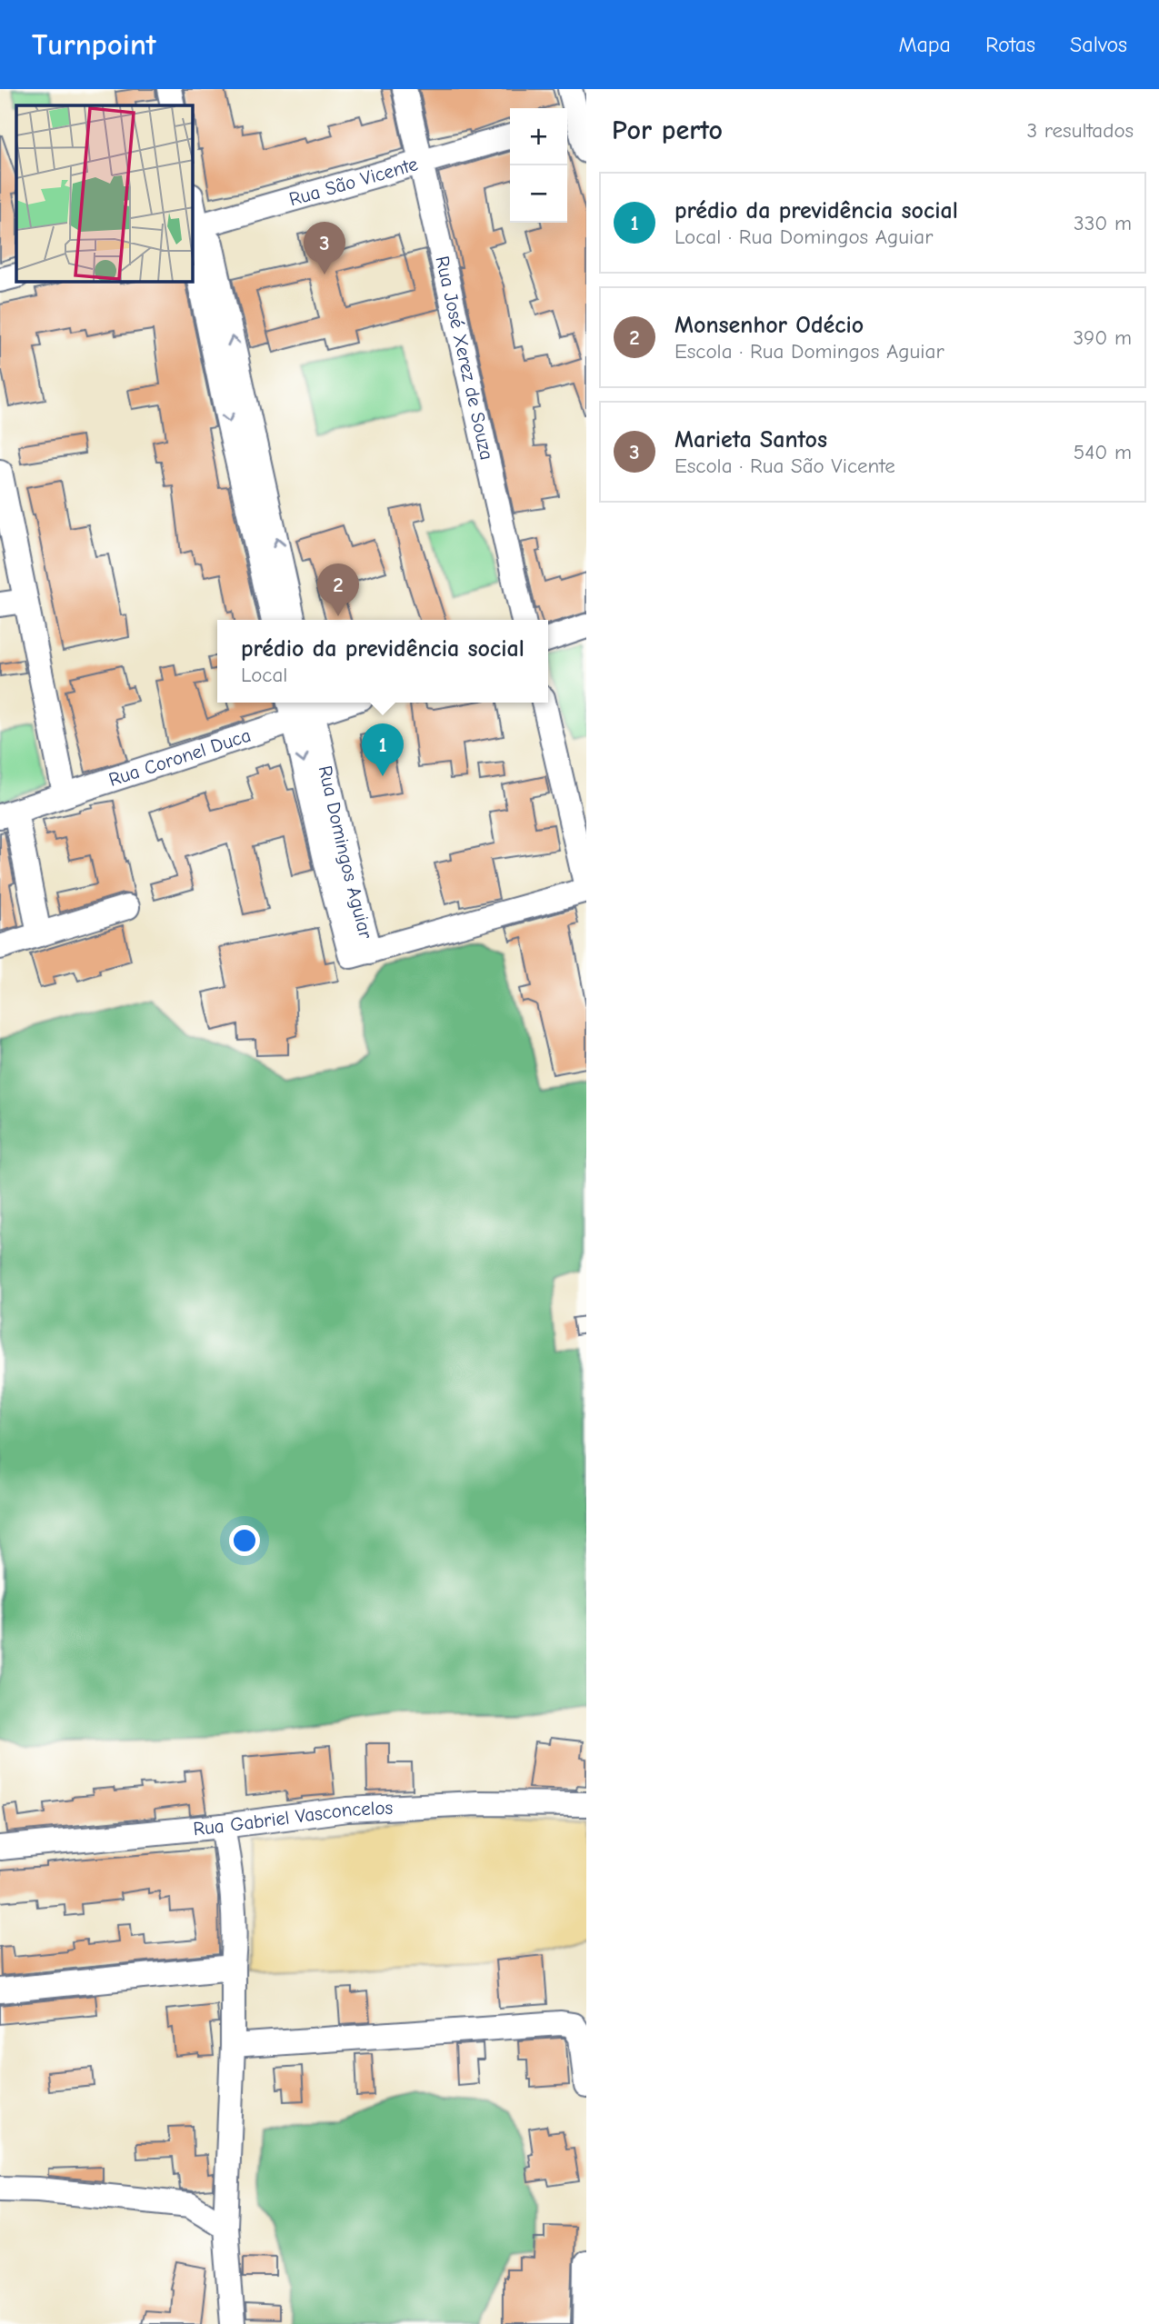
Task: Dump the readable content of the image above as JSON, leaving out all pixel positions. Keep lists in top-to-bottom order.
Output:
{
  "streets": {
    "street": [
      "Rua São Vicente",
      "Rua José Xerez de Souza",
      "Rua Coronel Duca",
      "Rua Domingos Aguiar",
      "Rua Gabriel Vasconcelos"
    ]
  },
  "crossings": [
    ["Rua São Vicente", "Rua José Xerez de Souza"],
    ["Rua Coronel Duca", "Rua Domingos Aguiar"]
  ],
  "page": {
    "header": "Turnpoint",
    "nav": ["Mapa", "Rotas", "Salvos"],
    "heading": ["Por perto", "3 resultados"],
    "map_buttons": ["+", "−"],
    "list": [
      {
        "mark": "1",
        "name": "prédio da previdência social",
        "note": "Local · Rua Domingos Aguiar",
        "value": "330 m"
      },
      {
        "mark": "2",
        "name": "Monsenhor Odécio",
        "note": "Escola · Rua Domingos Aguiar",
        "value": "390 m"
      },
      {
        "mark": "3",
        "name": "Marieta Santos",
        "note": "Escola · Rua São Vicente",
        "value": "540 m"
      }
    ],
    "pins": ["3", "2", "1"],
    "popup": ["prédio da previdência social", "Local"]
  }
}
